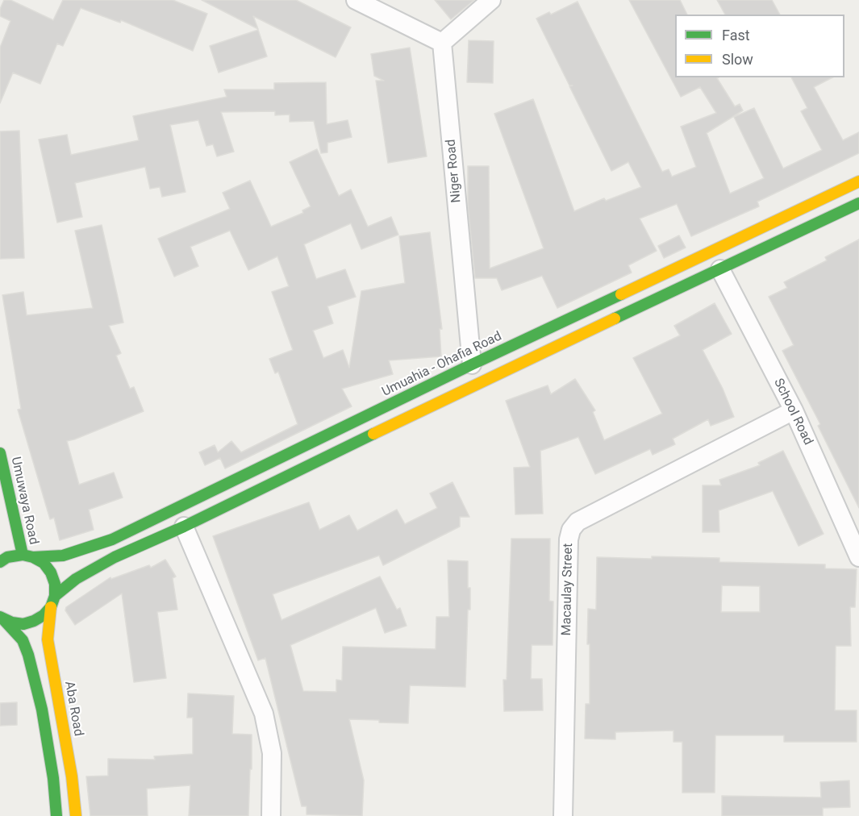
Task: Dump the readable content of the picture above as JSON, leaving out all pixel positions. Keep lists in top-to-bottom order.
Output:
{
  "streets": {
    "main road": ["Umuahia - Ohafia Road", "Umuwaya Road", "Aba Road"],
    "street": ["Niger Road", "School Road", "Macaulay Street"]
  },
  "crossings": [
    ["Niger Road", "Umuahia - Ohafia Road"],
    ["Umuahia - Ohafia Road", "Umuwaya Road"],
    ["School Road", "Macaulay Street"]
  ],
  "legend": ["Fast", "Slow"]
}
